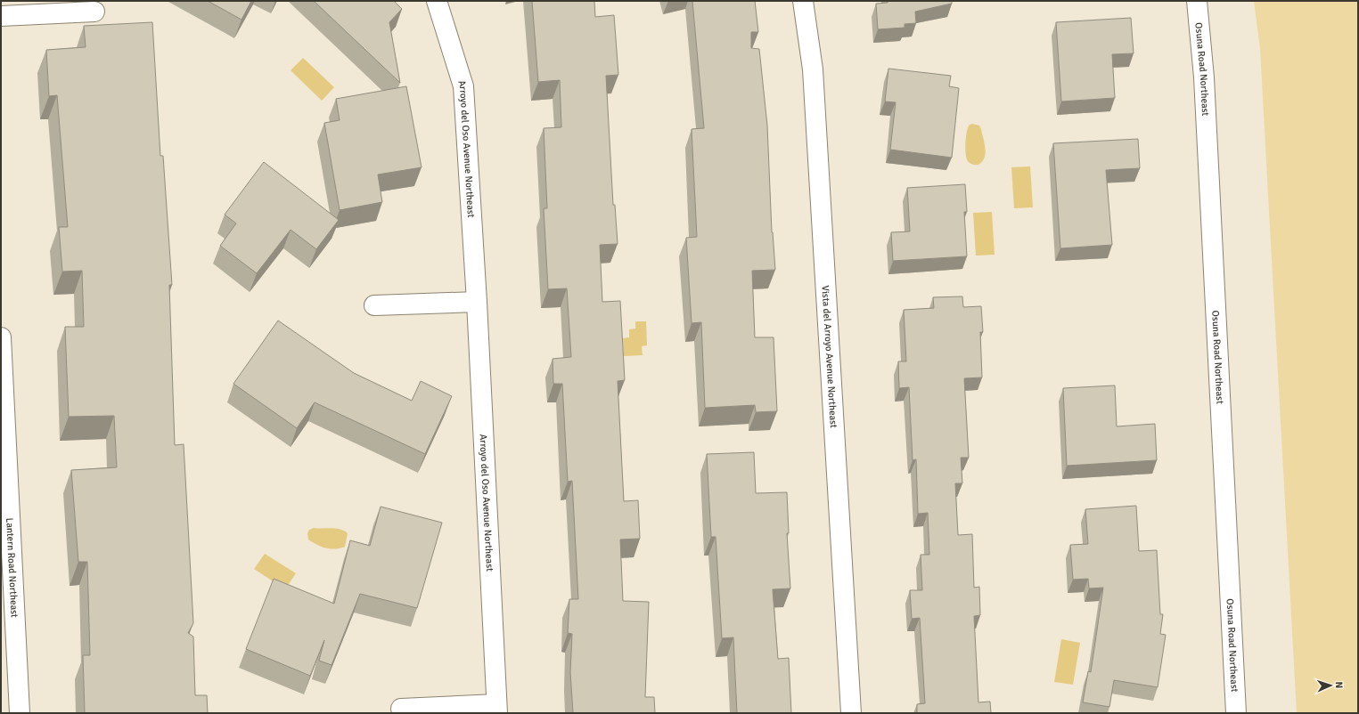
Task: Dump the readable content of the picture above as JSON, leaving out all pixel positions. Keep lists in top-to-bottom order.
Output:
{
  "streets": {
    "street": [
      "Osuna Road Northeast",
      "Arroyo del Oso Avenue Northeast",
      "Vista del Arroyo Avenue Northeast",
      "Lantern Road Northeast"
    ]
  },
  "north": "right"
}
